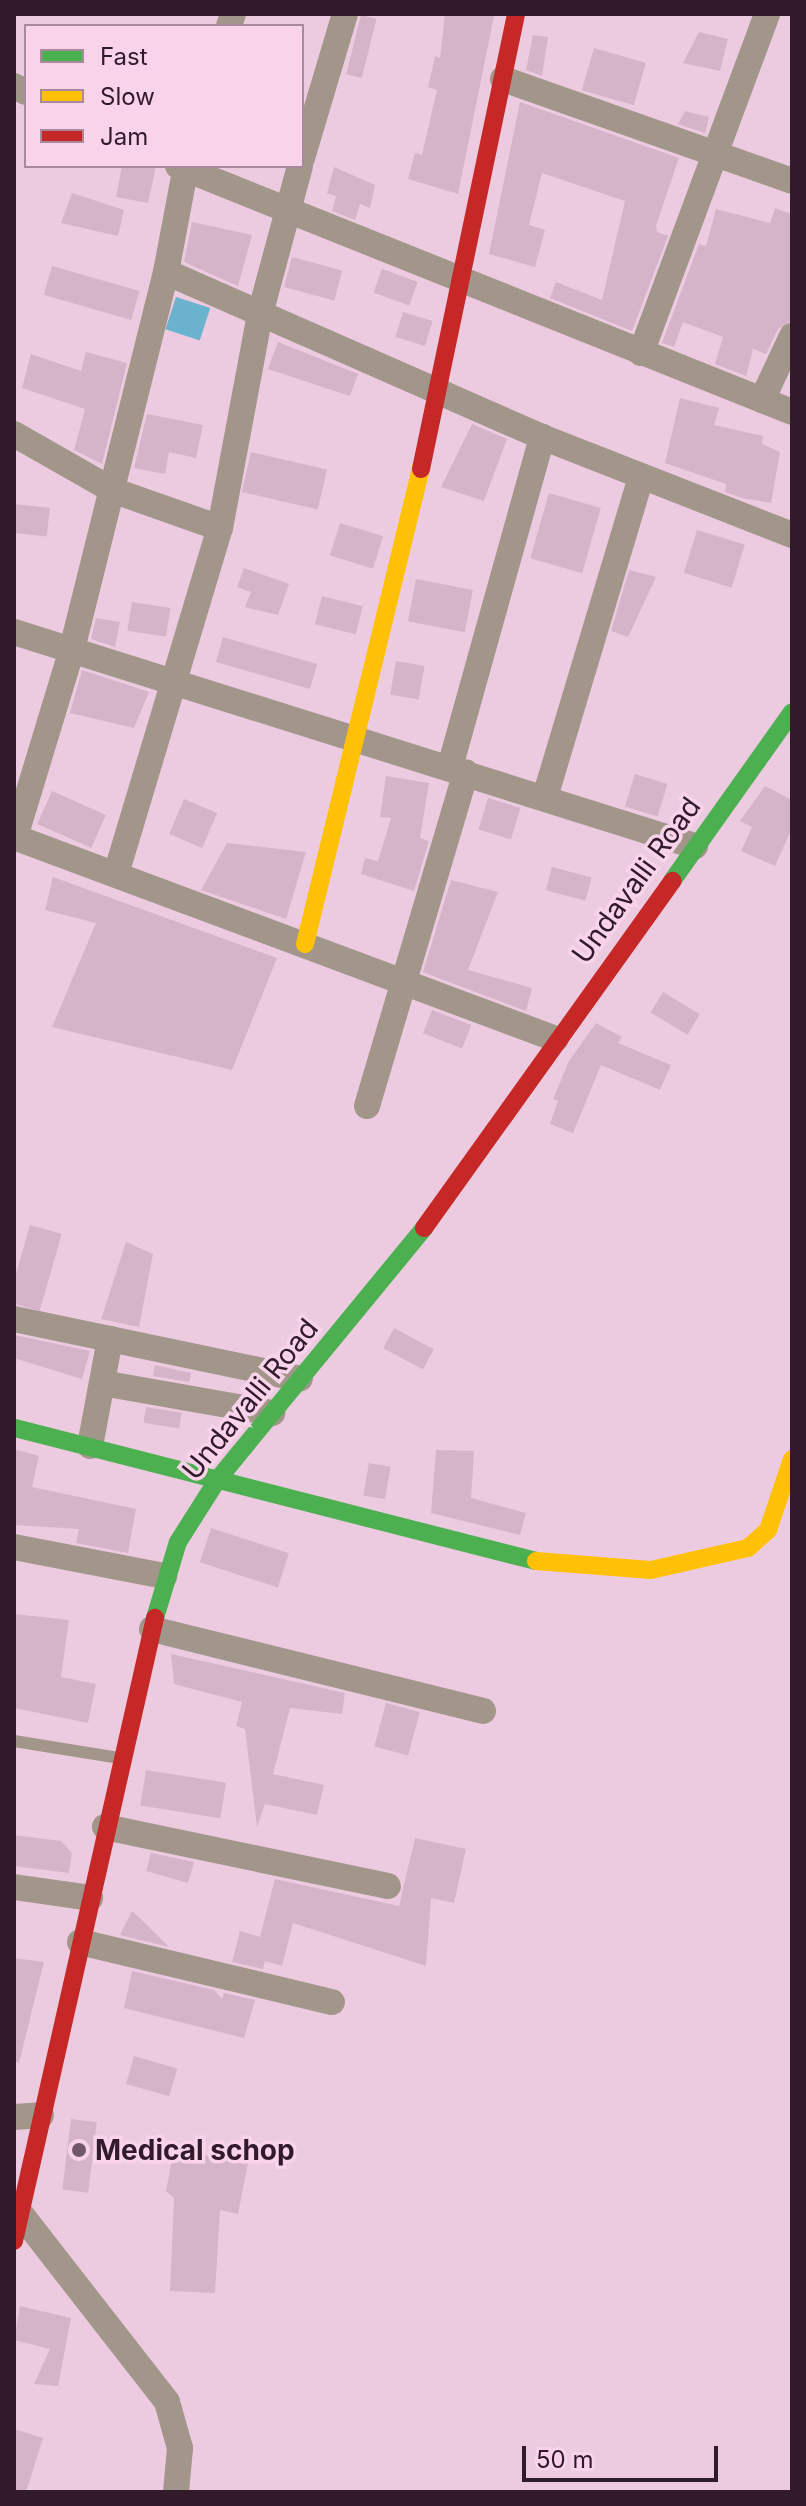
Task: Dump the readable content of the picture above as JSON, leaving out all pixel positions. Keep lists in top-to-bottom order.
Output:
{
  "streets": {
    "street": ["Undavalli Road"]
  },
  "places": ["Medical schop"],
  "legend": ["Fast", "Slow", "Jam"],
  "scale_bar": "50 m"
}
